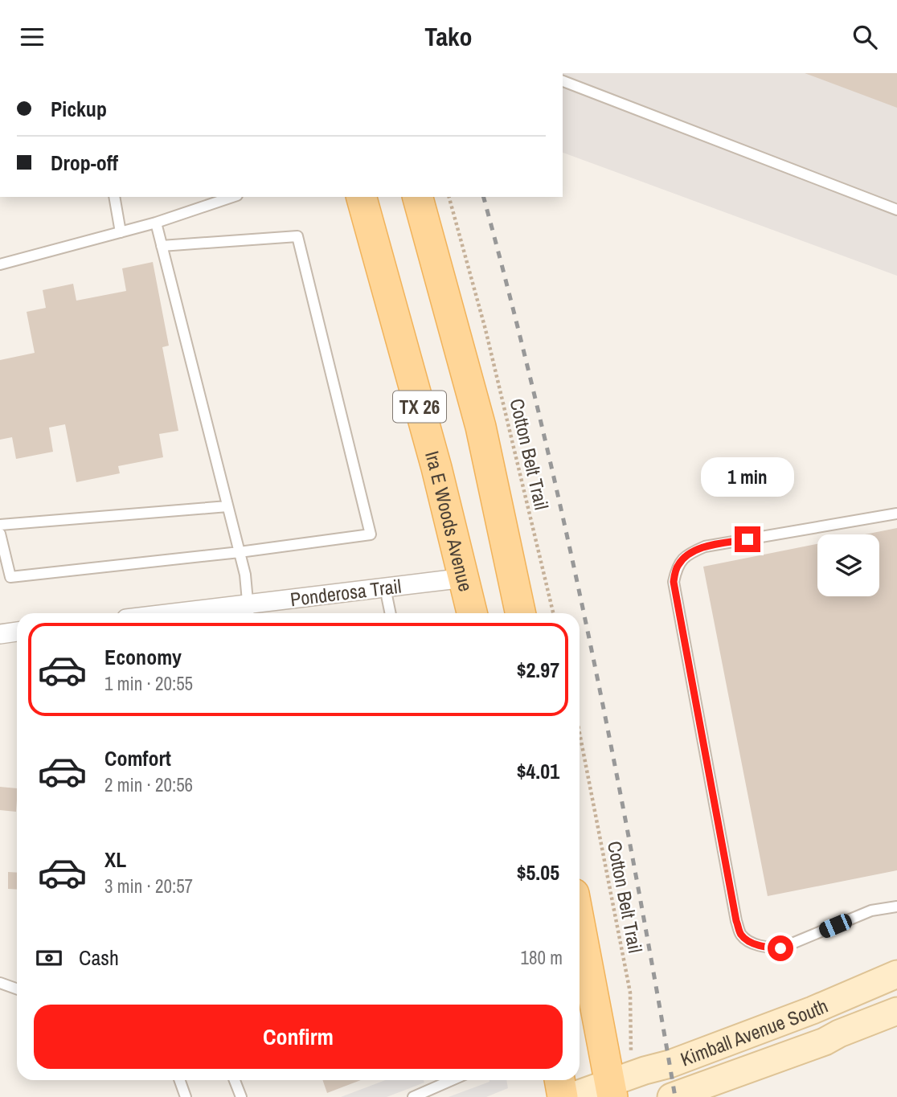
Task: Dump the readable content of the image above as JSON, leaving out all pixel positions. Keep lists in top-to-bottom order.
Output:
{
  "streets": {
    "main road": ["TX 26", "Ira E Woods Avenue", "Kimball Avenue South"],
    "street": ["Ponderosa Trail"],
    "path": ["Cotton Belt Trail"]
  },
  "crossings": [
    ["Cotton Belt Trail", "Kimball Avenue South"],
    ["Ira E Woods Avenue", "Ponderosa Trail"]
  ],
  "page": {
    "header": "Tako",
    "banner": ["Pickup", "Drop-off"],
    "bubble": "1 min",
    "list": [
      {
        "name": "Economy",
        "note": "1 min · 20:55",
        "value": "$2.97"
      },
      {
        "name": "Comfort",
        "note": "2 min · 20:56",
        "value": "$4.01"
      },
      {
        "name": "XL",
        "note": "3 min · 20:57",
        "value": "$5.05"
      }
    ],
    "pay": ["Cash", "180 m"],
    "buttons": "Confirm"
  }
}
